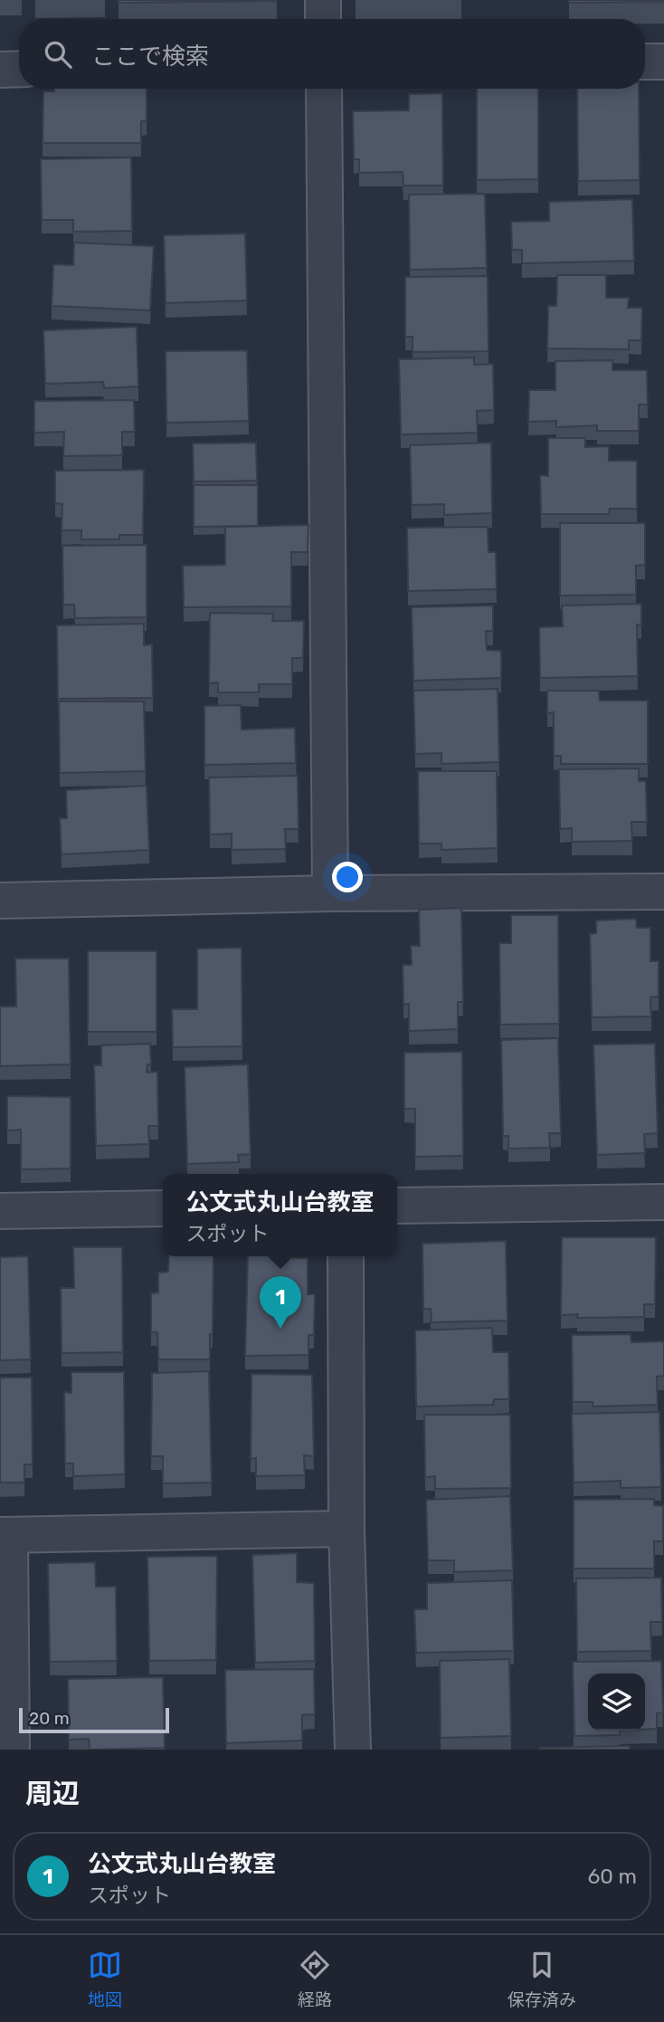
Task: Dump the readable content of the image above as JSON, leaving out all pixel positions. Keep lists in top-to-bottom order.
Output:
{
  "scale_bar": "20 m",
  "page": {
    "search": "ここで検索",
    "popup": ["公文式丸山台教室", "スポット"],
    "pins": "1",
    "scale": "20 m",
    "heading": "周辺",
    "list": [
      {
        "mark": "1",
        "name": "公文式丸山台教室",
        "note": "スポット",
        "value": "60 m"
      }
    ],
    "nav": ["地図", "経路", "保存済み"]
  }
}
